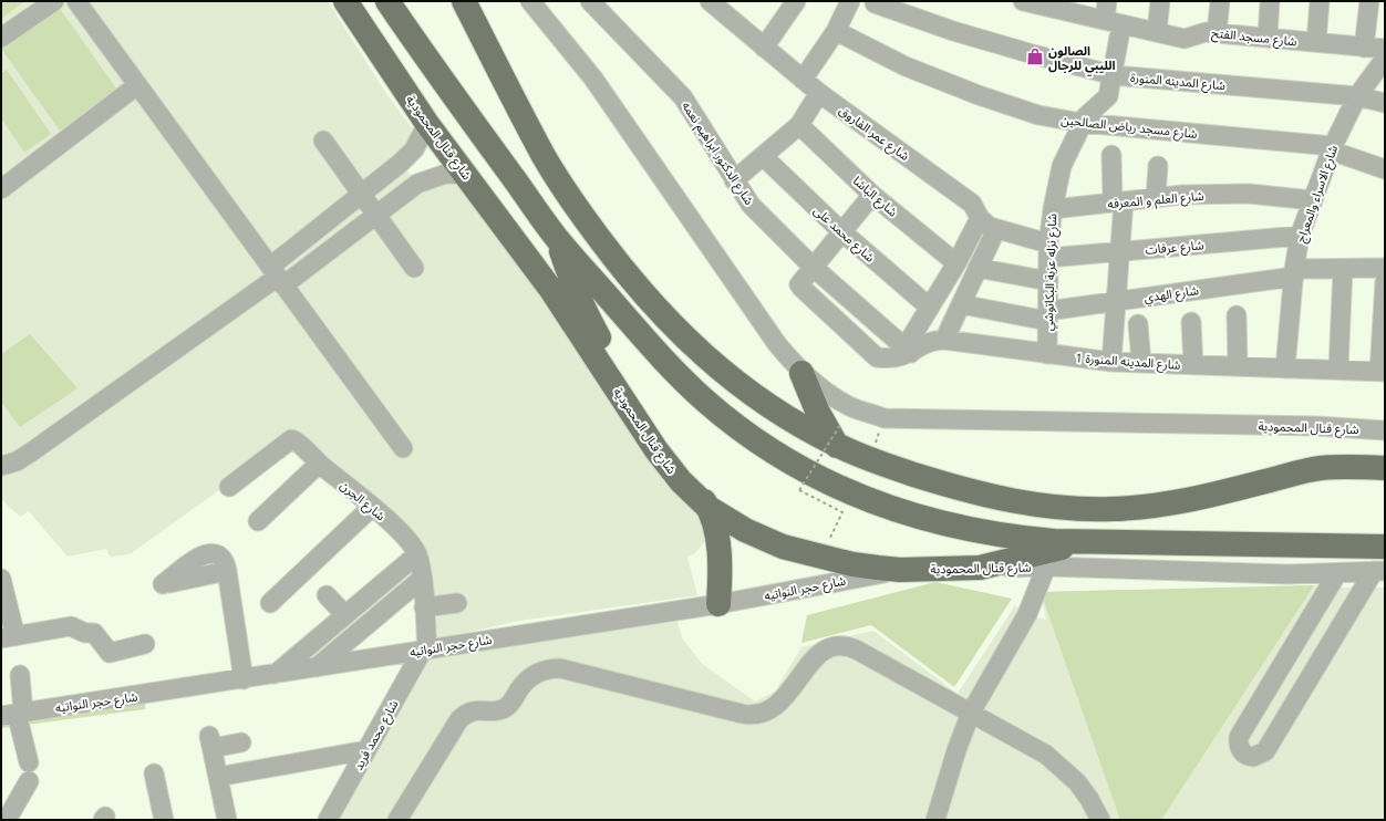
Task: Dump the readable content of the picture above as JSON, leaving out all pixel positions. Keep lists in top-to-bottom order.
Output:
{
  "streets": {
    "main road": ["شارع قنال المحمودية"],
    "street": [
      "شارع مسجد الفتح",
      "شارع المدينه المنورة",
      "شارع مسجد رياض الصالحين",
      "شارع عمر الفاروق",
      "شارع الدكتور ابراهيم نعمه",
      "شارع الاسراء والمعراج",
      "شارع الباشا",
      "شارع العلم و المعرفه",
      "شارع محمد على",
      "شارع عرفات",
      "شارع نزله عزبة البكاتوشي",
      "شارع الهدي",
      "شارع المدينه المنورة 1",
      "شارع الجرن",
      "شارع حجر النواتيه",
      "شارع محمد فريد"
    ]
  },
  "crossings": [
    ["شارع مسجد الفتح", "شارع نزله عزبة البكاتوشي"],
    ["شارع المدينه المنورة", "شارع الاسراء والمعراج"],
    ["شارع المدينه المنورة", "شارع نزله عزبة البكاتوشي"],
    ["شارع مسجد رياض الصالحين", "شارع الاسراء والمعراج"],
    ["شارع مسجد رياض الصالحين", "شارع نزله عزبة البكاتوشي"],
    ["شارع عمر الفاروق", "شارع عرفات"],
    ["شارع عمر الفاروق", "شارع نزله عزبة البكاتوشي"],
    ["شارع قنال المحمودية", "شارع حجر النواتيه"],
    ["شارع الدكتور ابراهيم نعمه", "شارع المدينه المنورة 1"],
    ["شارع الاسراء والمعراج", "شارع العلم و المعرفه"],
    ["شارع الاسراء والمعراج", "شارع عرفات"],
    ["شارع الاسراء والمعراج", "شارع الهدي"],
    ["شارع الاسراء والمعراج", "شارع المدينه المنورة 1"],
    ["شارع العلم و المعرفه", "شارع نزله عزبة البكاتوشي"],
    ["شارع عرفات", "شارع نزله عزبة البكاتوشي"],
    ["شارع نزله عزبة البكاتوشي", "شارع الهدي"],
    ["شارع نزله عزبة البكاتوشي", "شارع المدينه المنورة 1"],
    ["شارع الجرن", "شارع حجر النواتيه"],
    ["شارع الجرن", "شارع محمد فريد"],
    ["شارع حجر النواتيه", "شارع محمد فريد"]
  ],
  "places": {
    "shop": ["الصالون الليبي للرجال"]
  }
}
